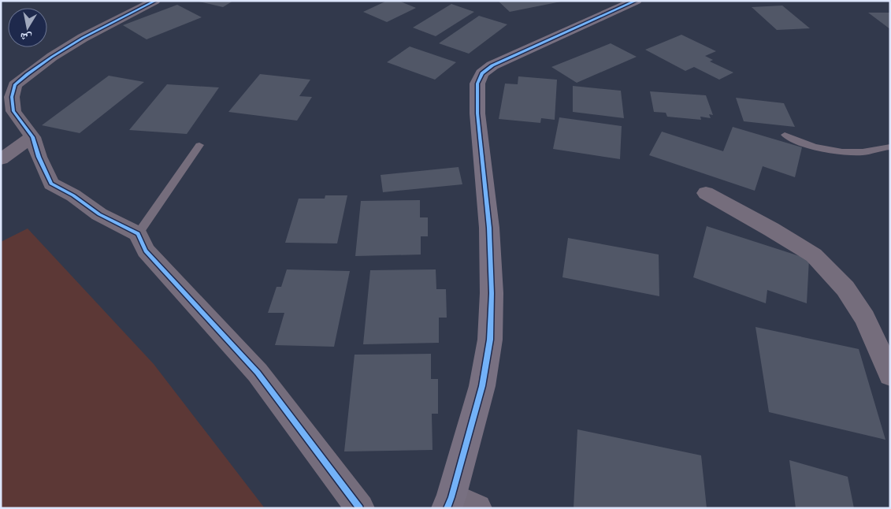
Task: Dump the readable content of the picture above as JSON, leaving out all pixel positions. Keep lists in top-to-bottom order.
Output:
{
  "north": "bottom"
}
